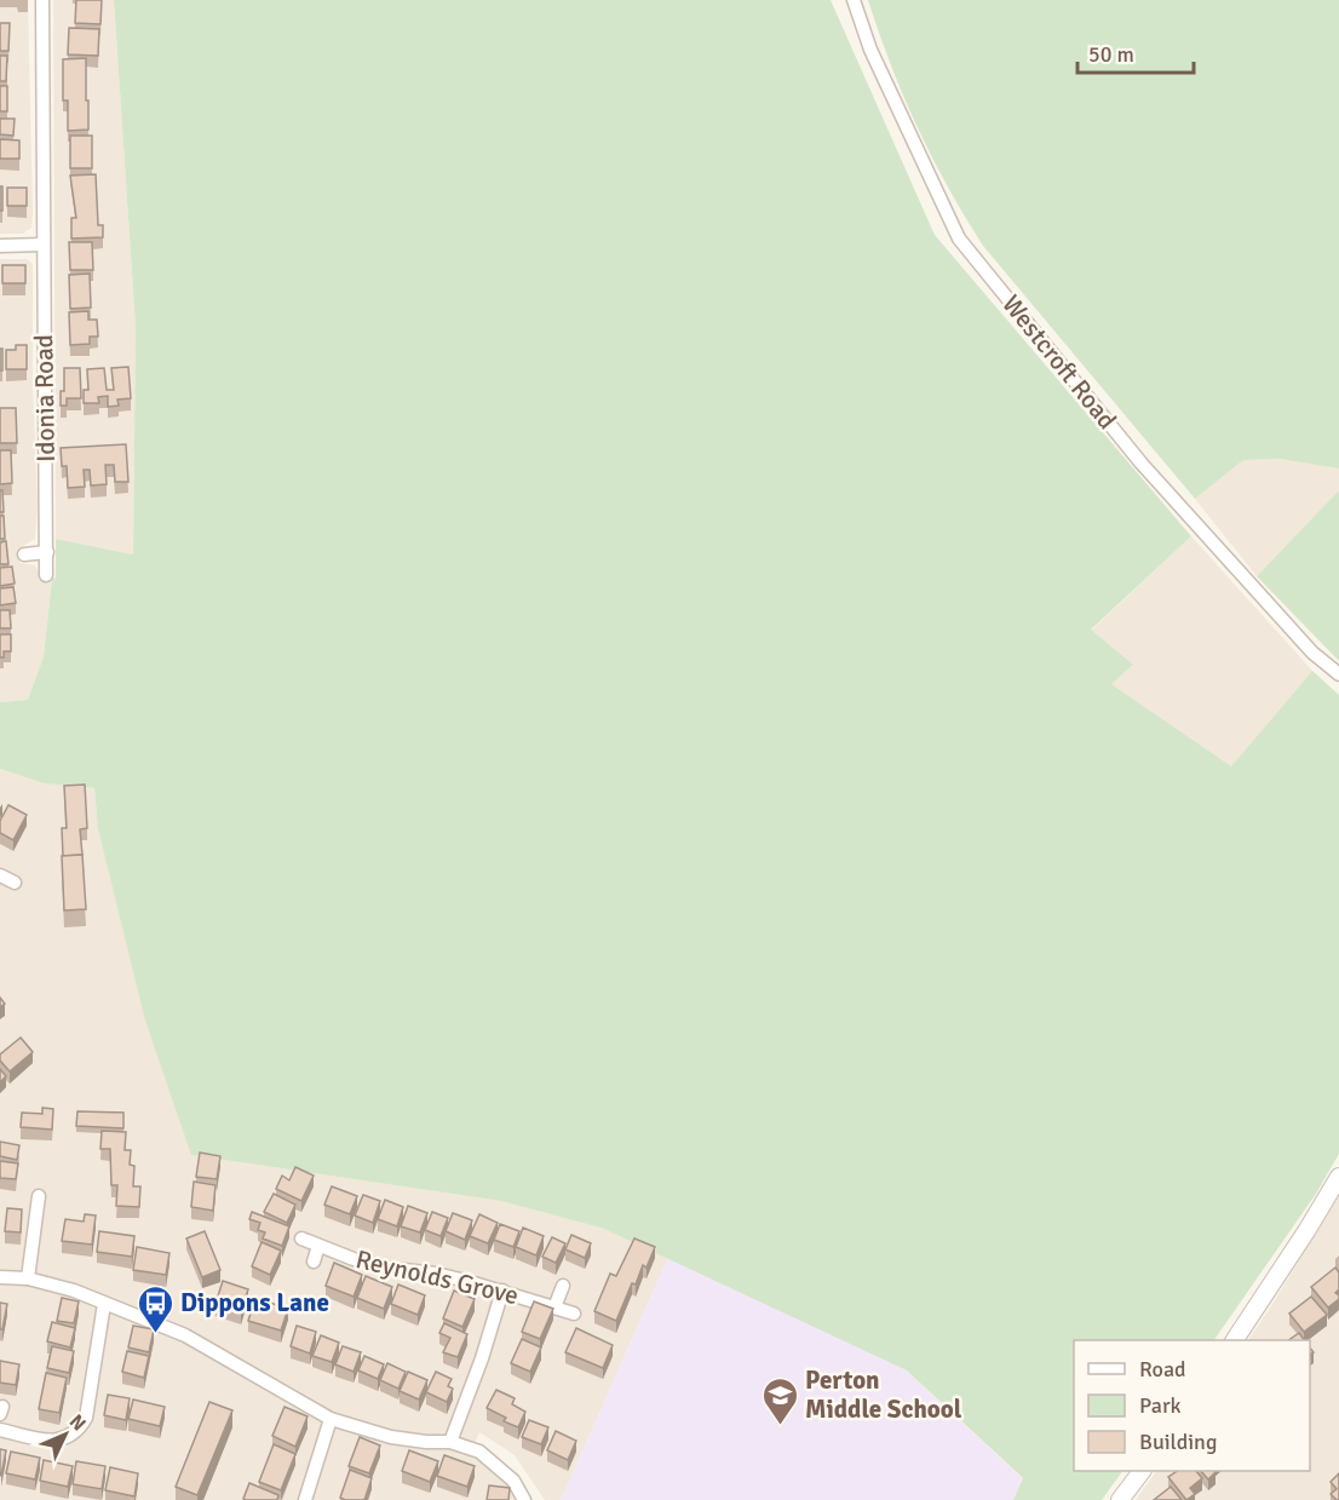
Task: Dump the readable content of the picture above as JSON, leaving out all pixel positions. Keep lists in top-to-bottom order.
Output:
{
  "streets": {
    "street": ["Westcroft Road", "Idonia Road", "Reynolds Grove"]
  },
  "places": {
    "bus stop": ["Dippons Lane"],
    "school or university": ["Perton Middle School"]
  },
  "legend": ["Road", "Park", "Building"],
  "scale_bar": "50 m",
  "north": "top right"
}
